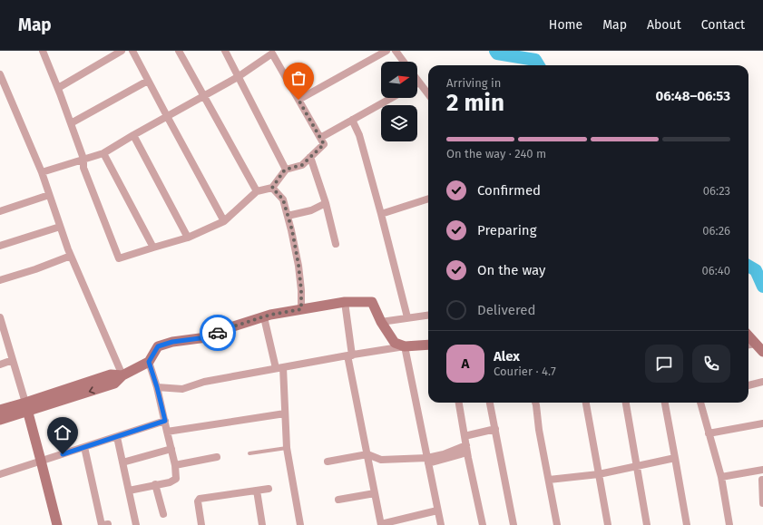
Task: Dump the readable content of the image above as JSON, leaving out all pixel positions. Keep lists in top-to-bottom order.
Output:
{
  "north": "right",
  "page": {
    "header": "Map",
    "nav": [
      "Home",
      "Map",
      "About",
      "Contact"
    ],
    "heading": ["2 min", "Arriving in", "06:48–06:53"],
    "panel": ["Alex", "Courier · 4.7"],
    "bar": "On the way · 240 m",
    "list": [
      ["Confirmed", "06:23"],
      ["Preparing", "06:26"],
      ["On the way", "06:40"],
      "Delivered"
    ],
    "round": "A"
  }
}
